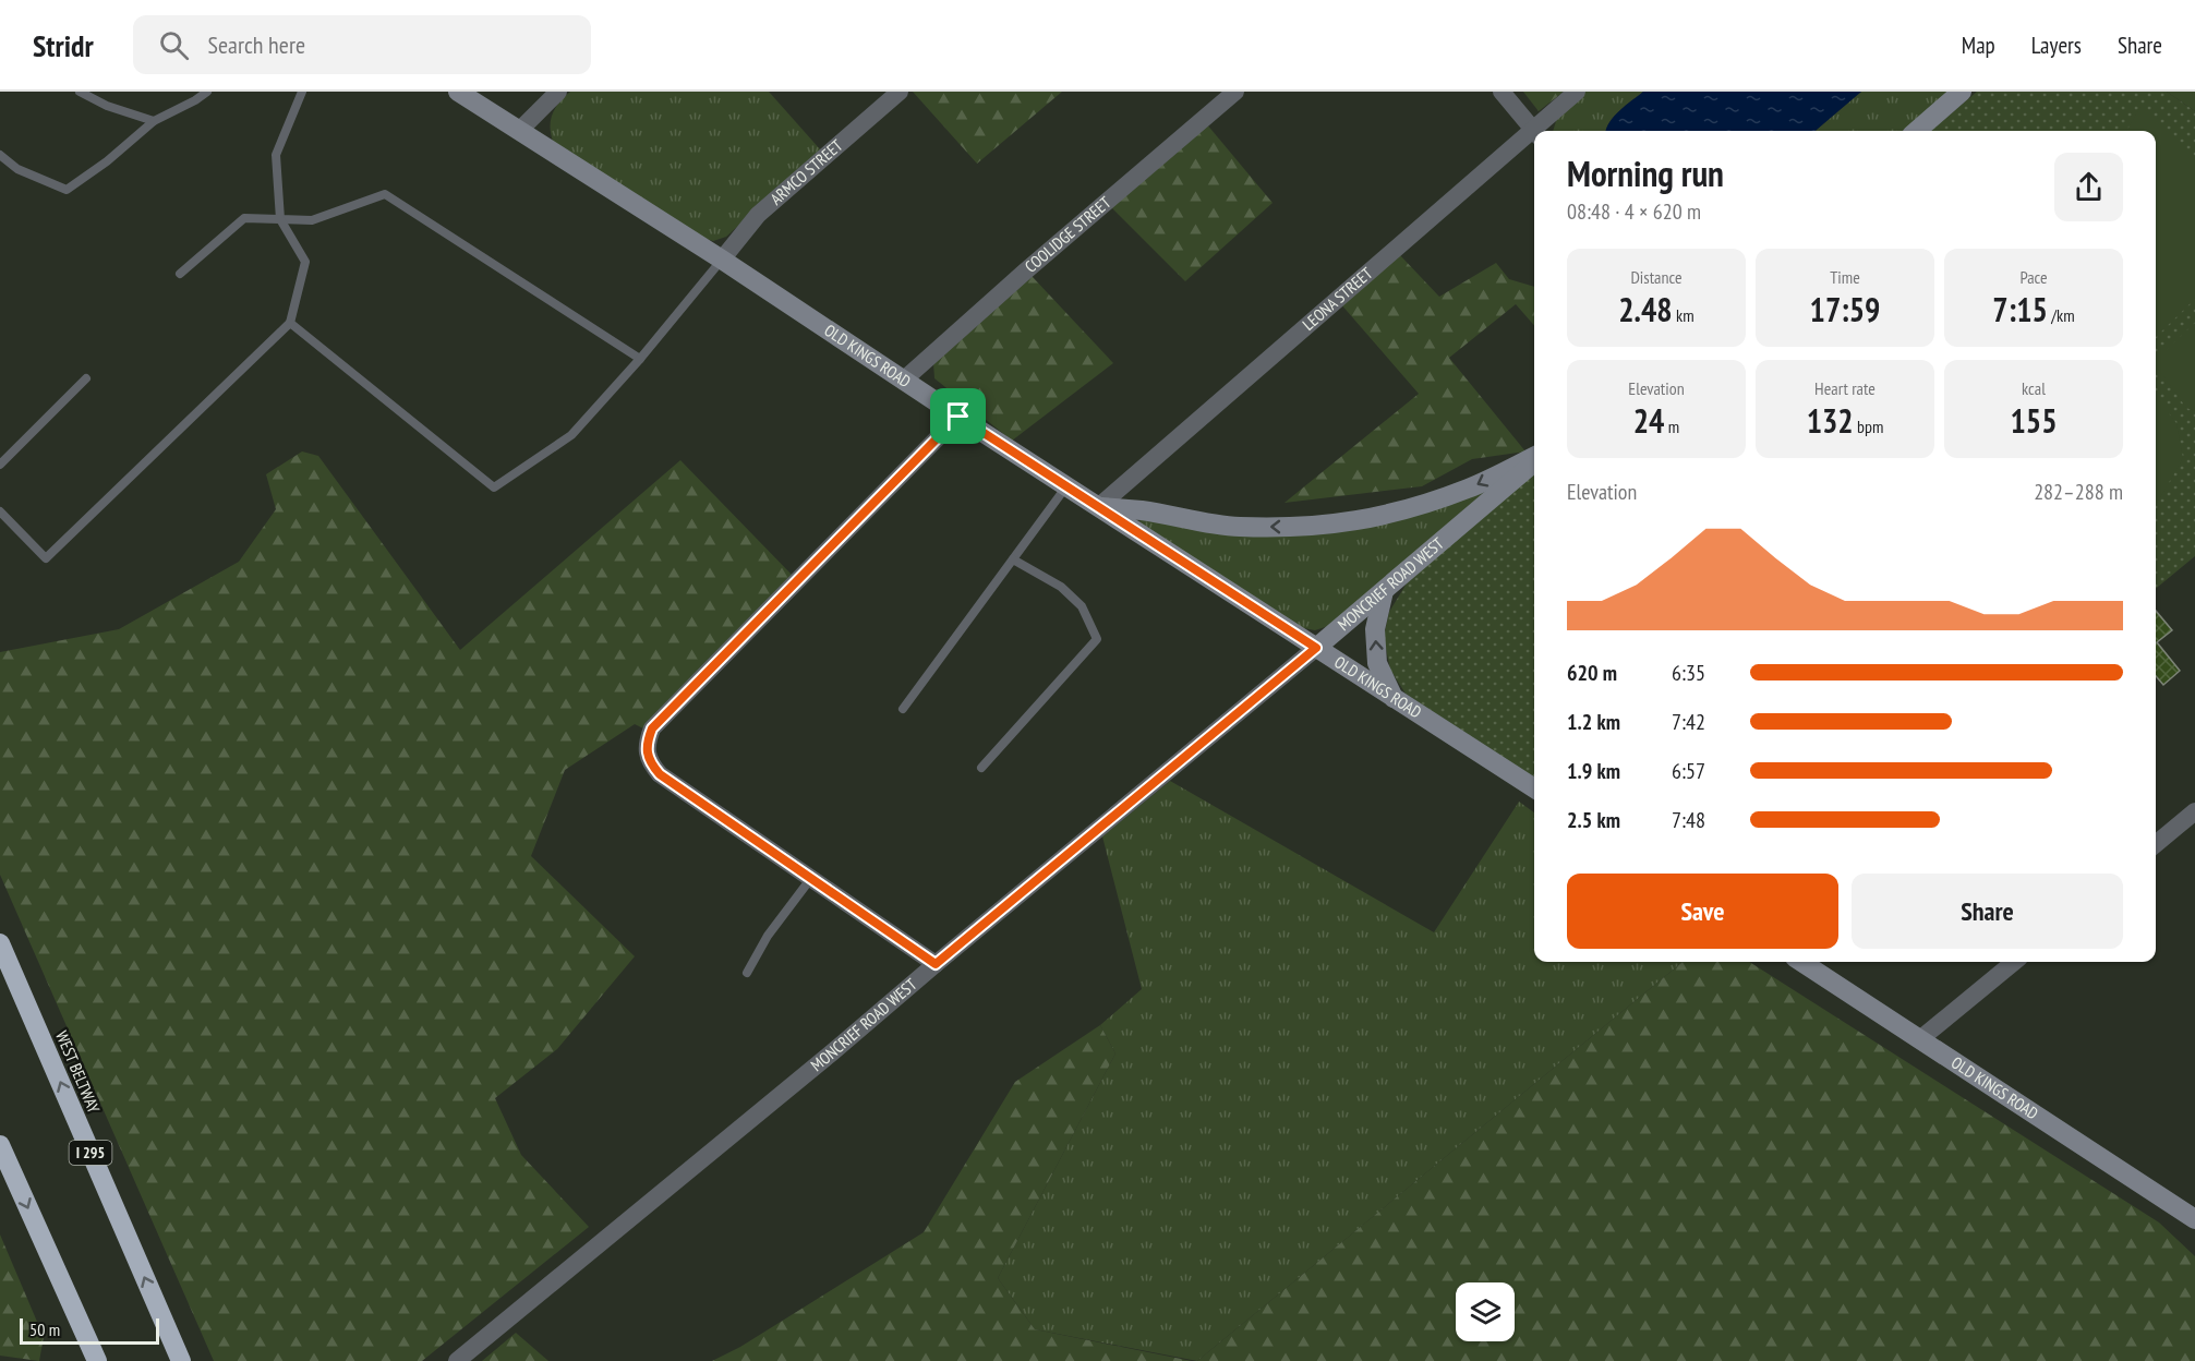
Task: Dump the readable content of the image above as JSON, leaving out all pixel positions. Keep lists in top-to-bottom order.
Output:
{
  "streets": {
    "highway": ["WEST BELTWAY", "I 295"],
    "street": [
      "ARMCO STREET",
      "COOLIDGE STREET",
      "LEONA STREET",
      "OLD KINGS ROAD",
      "MONCRIEF ROAD WEST"
    ]
  },
  "crossings": [
    ["ARMCO STREET", "OLD KINGS ROAD"],
    ["COOLIDGE STREET", "OLD KINGS ROAD"],
    ["LEONA STREET", "OLD KINGS ROAD"],
    ["OLD KINGS ROAD", "MONCRIEF ROAD WEST"]
  ],
  "scale_bar": "50 m",
  "page": {
    "header": "Stridr",
    "search": "Search here",
    "nav": ["Map", "Layers", "Share"],
    "heading": ["Morning run", "08:48 · 4 × 620 m"],
    "stats": [
      ["Distance", "2.48 km"],
      ["Time", "17:59"],
      ["Pace", "7:15 /km"],
      ["Elevation", "24 m"],
      ["Heart rate", "132 bpm"],
      ["kcal", "155"]
    ],
    "chart": ["Elevation", "282–288 m"],
    "list": [
      {
        "name": "620 m",
        "note": "6:35"
      },
      {
        "name": "1.2 km",
        "note": "7:42"
      },
      {
        "name": "1.9 km",
        "note": "6:57"
      },
      {
        "name": "2.5 km",
        "note": "7:48"
      }
    ],
    "buttons": ["Save", "Share"],
    "scale": "50 m"
  }
}
